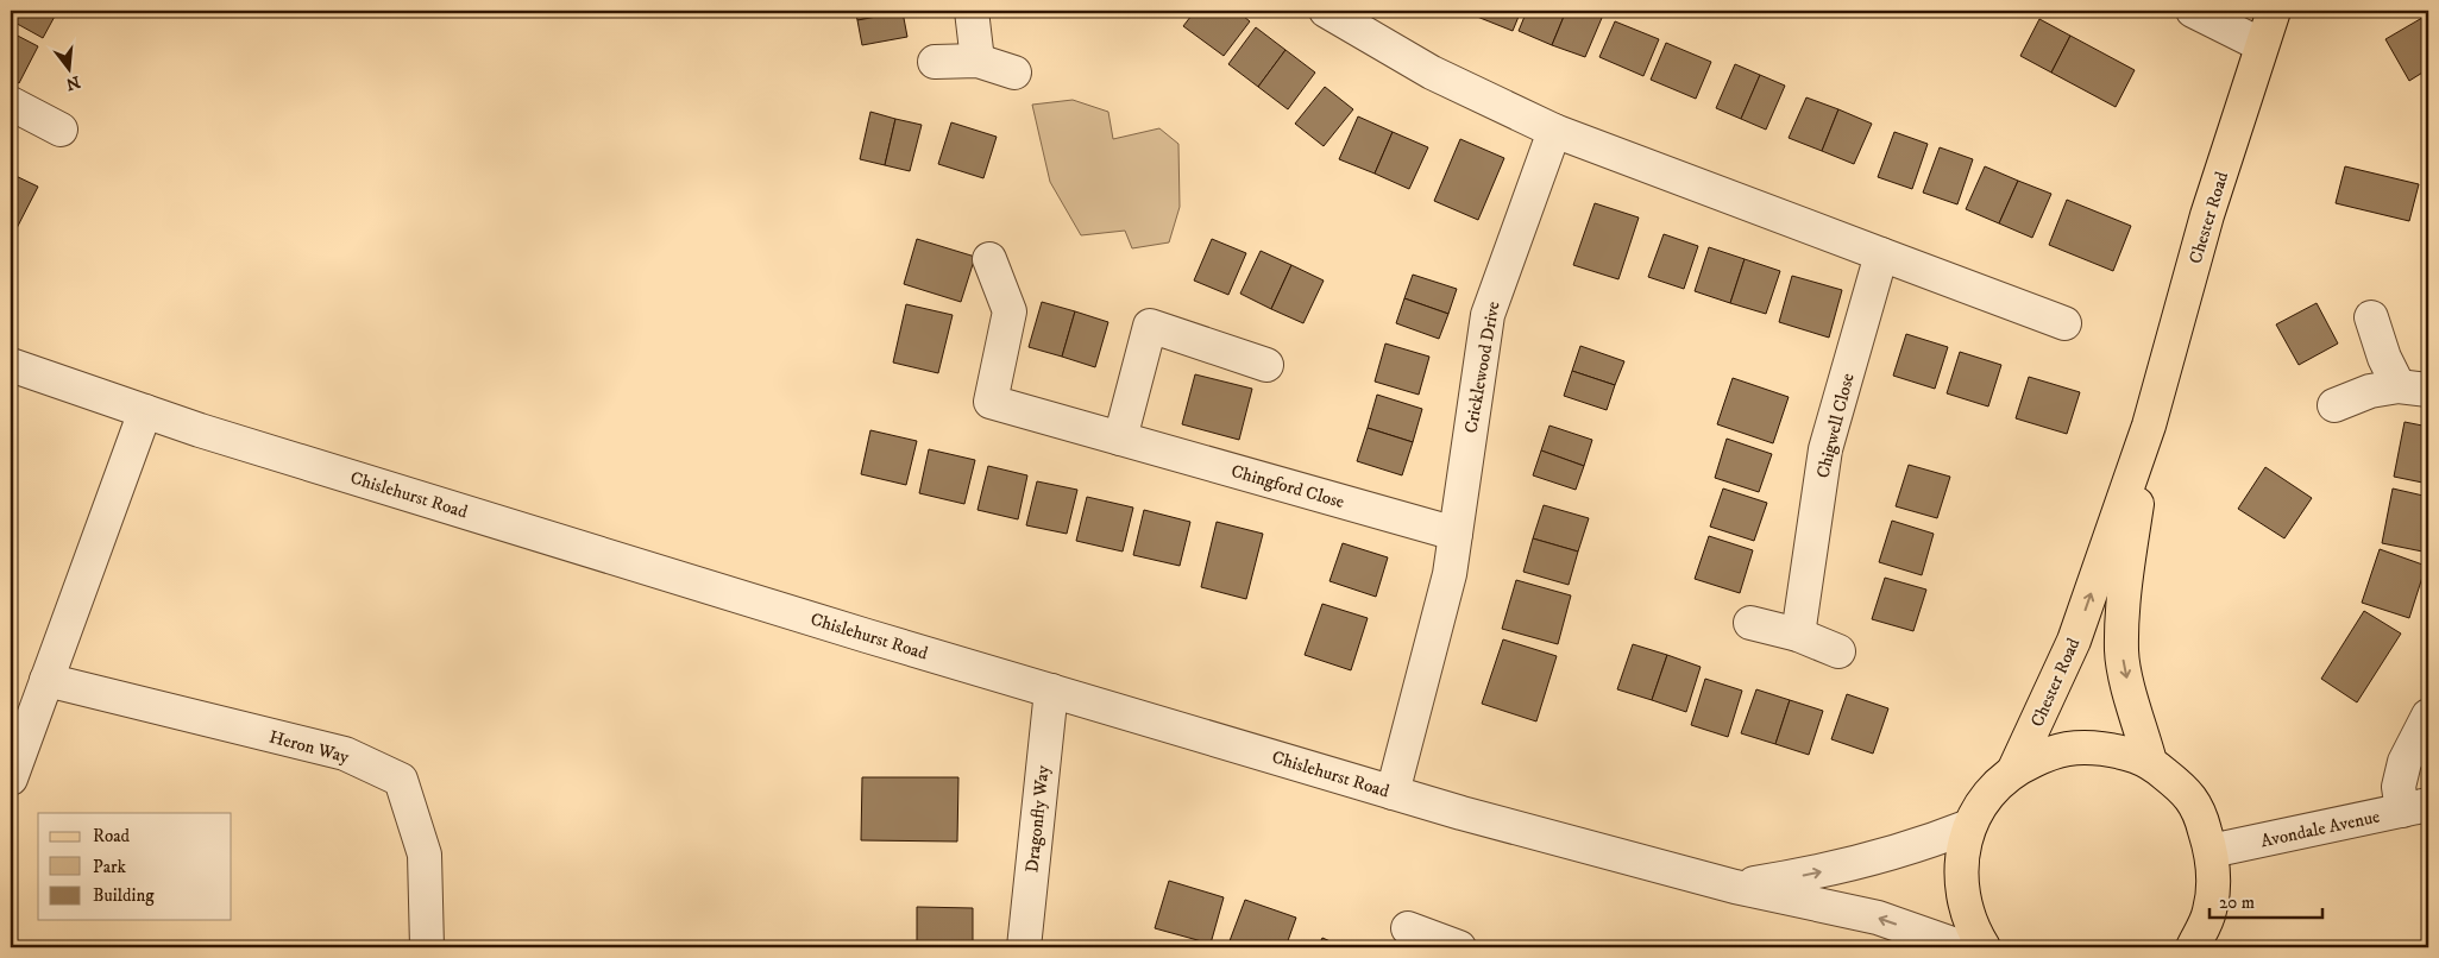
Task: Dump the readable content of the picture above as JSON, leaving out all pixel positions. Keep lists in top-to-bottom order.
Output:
{
  "streets": {
    "main road": ["Chester Road"],
    "street": [
      "Cricklewood Drive",
      "Chigwell Close",
      "Chingford Close",
      "Chislehurst Road",
      "Heron Way",
      "Dragonfly Way",
      "Avondale Avenue"
    ]
  },
  "crossings": [
    ["Cricklewood Drive", "Chingford Close"],
    ["Cricklewood Drive", "Chislehurst Road"],
    ["Chislehurst Road", "Dragonfly Way"]
  ],
  "legend": ["Road", "Park", "Building"],
  "scale_bar": "20 m",
  "north": "bottom"
}
